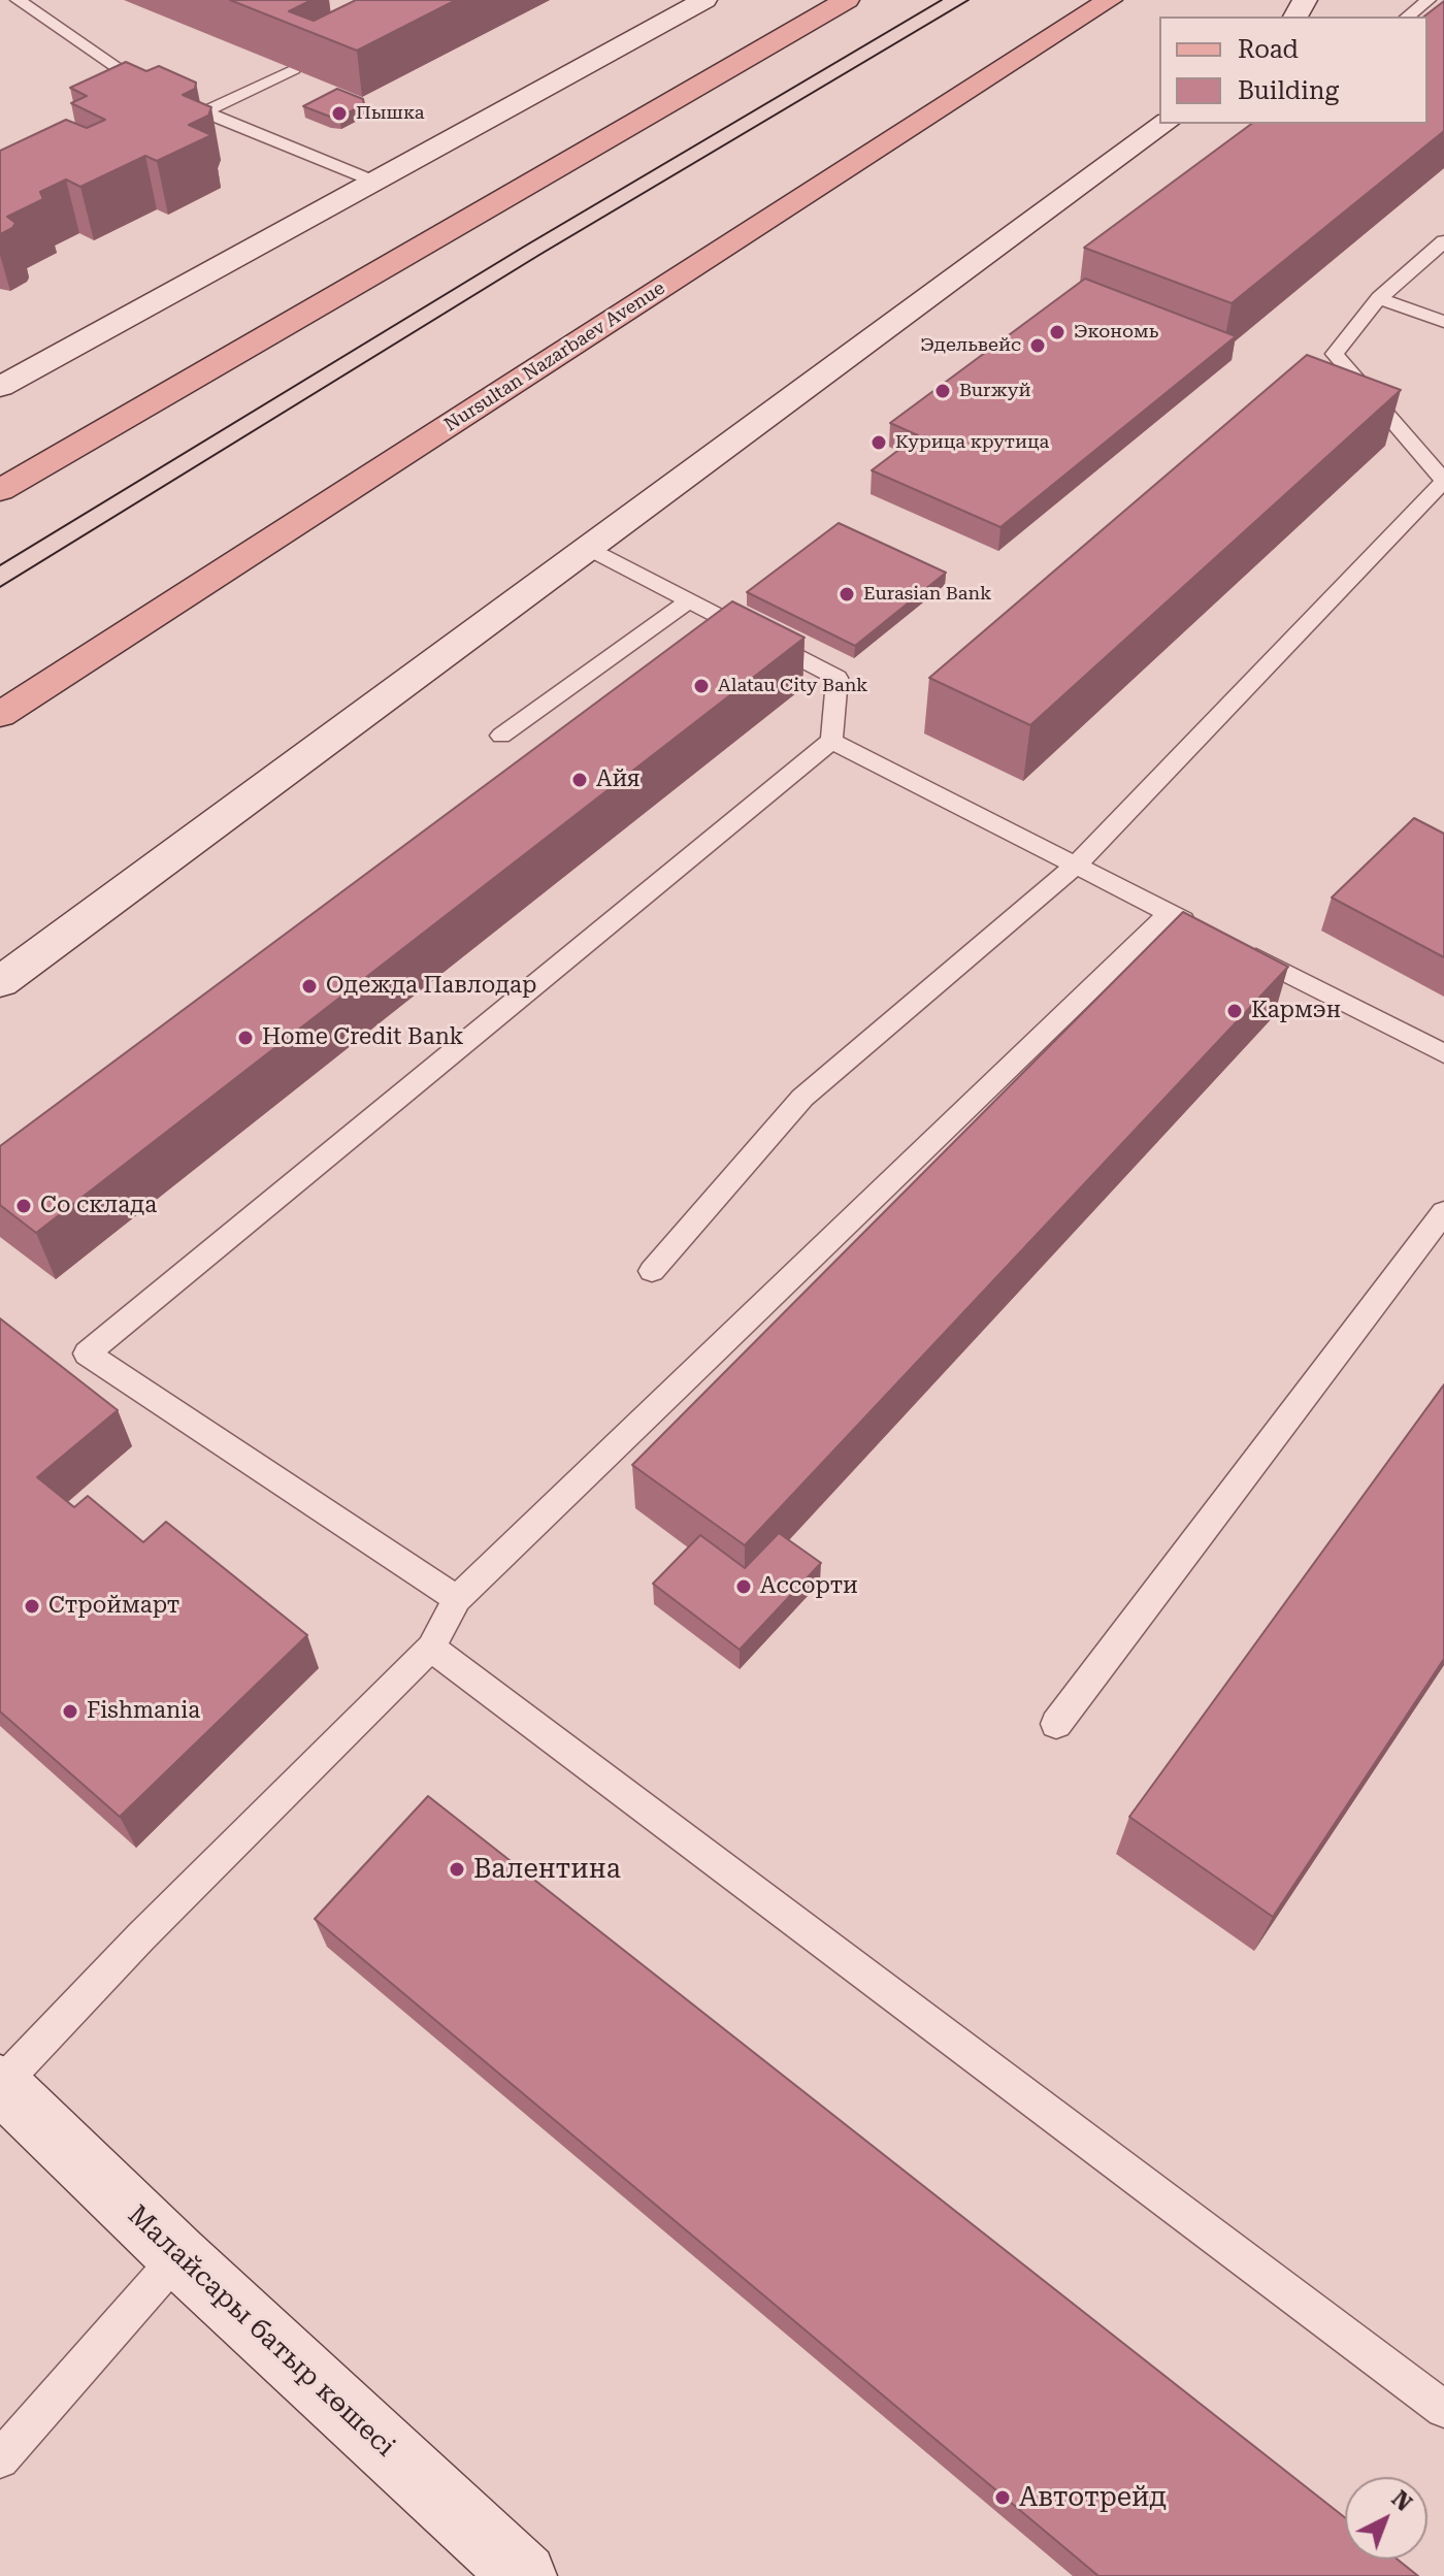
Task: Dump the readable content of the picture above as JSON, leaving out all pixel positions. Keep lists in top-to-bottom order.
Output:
{
  "streets": {
    "main road": ["Nursultan Nazarbaev Avenue"],
    "street": ["Малайсары батыр көшесі"]
  },
  "places": [
    "Пышка",
    "Экономь",
    "Эдельвейс",
    "Burжуй",
    "Курица крутица",
    "Eurasian Bank",
    "Alatau City Bank",
    "Айя",
    "Одежда Павлодар",
    "Кармэн",
    "Home Credit Bank",
    "Со склада",
    "Ассорти",
    "Строймарт",
    "Fishmania",
    "Валентина",
    "Автотрейд"
  ],
  "legend": ["Road", "Building"],
  "north": "top right"
}
